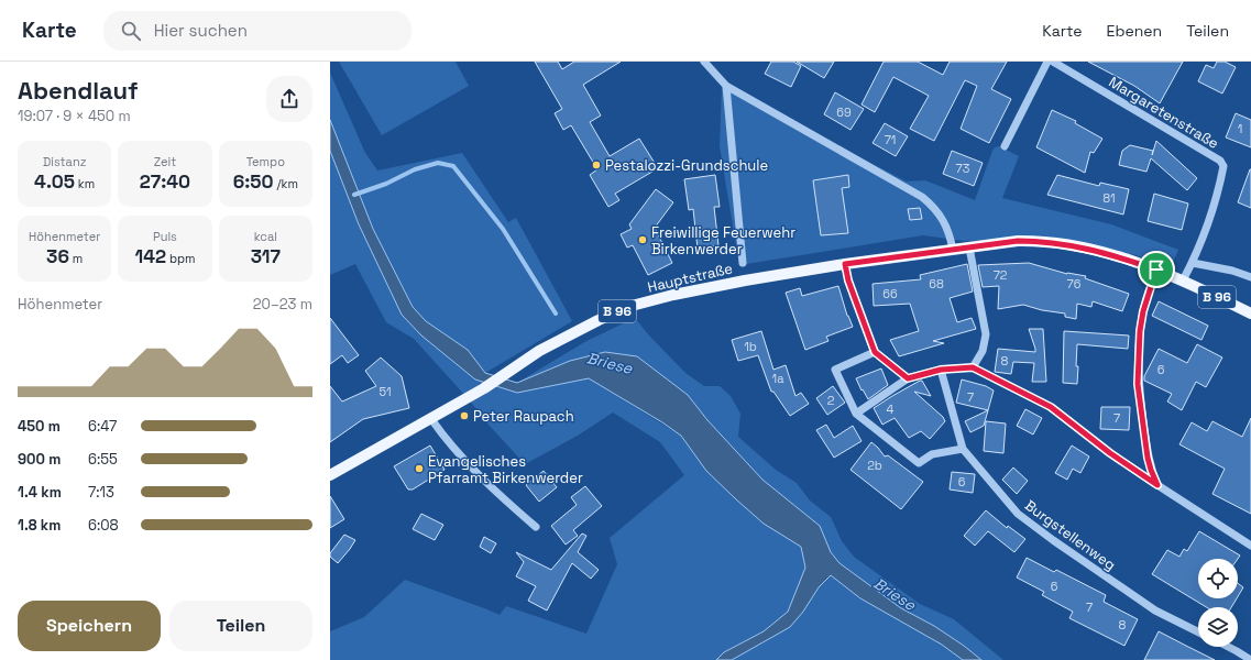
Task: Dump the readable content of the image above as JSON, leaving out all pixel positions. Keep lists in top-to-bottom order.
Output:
{
  "streets": {
    "main road": ["Hauptstraße", "B 96"],
    "street": ["Margaretenstraße", "Burgstellenweg"]
  },
  "crossings": [
    ["Margaretenstraße", "Hauptstraße"],
    ["Hauptstraße", "B 96"]
  ],
  "water": ["Briese"],
  "places": [
    "Pestalozzi-Grundschule",
    "Freiwillige Feuerwehr Birkenwerder",
    "Peter Raupach",
    "Evangelisches Pfarramt Birkenwerder"
  ],
  "house_numbers": [
    "69",
    "1",
    "71",
    "73",
    "81",
    "72",
    "68",
    "76",
    "66",
    "1b",
    "8",
    "6",
    "1a",
    "51",
    "7",
    "2",
    "4",
    "7",
    "2b",
    "6",
    "6",
    "7",
    "8"
  ],
  "page": {
    "header": "Karte",
    "search": "Hier suchen",
    "nav": ["Karte", "Ebenen", "Teilen"],
    "heading": ["Abendlauf", "19:07 · 9 × 450 m"],
    "stats": [
      ["Distanz", "4.05 km"],
      ["Zeit", "27:40"],
      ["Tempo", "6:50 /km"],
      ["Höhenmeter", "36 m"],
      ["Puls", "142 bpm"],
      ["kcal", "317"]
    ],
    "chart": ["Höhenmeter", "20–23 m"],
    "list": [
      {
        "name": "450 m",
        "note": "6:47"
      },
      {
        "name": "900 m",
        "note": "6:55"
      },
      {
        "name": "1.4 km",
        "note": "7:13"
      },
      {
        "name": "1.8 km",
        "note": "6:08"
      }
    ],
    "buttons": ["Speichern", "Teilen"]
  }
}
